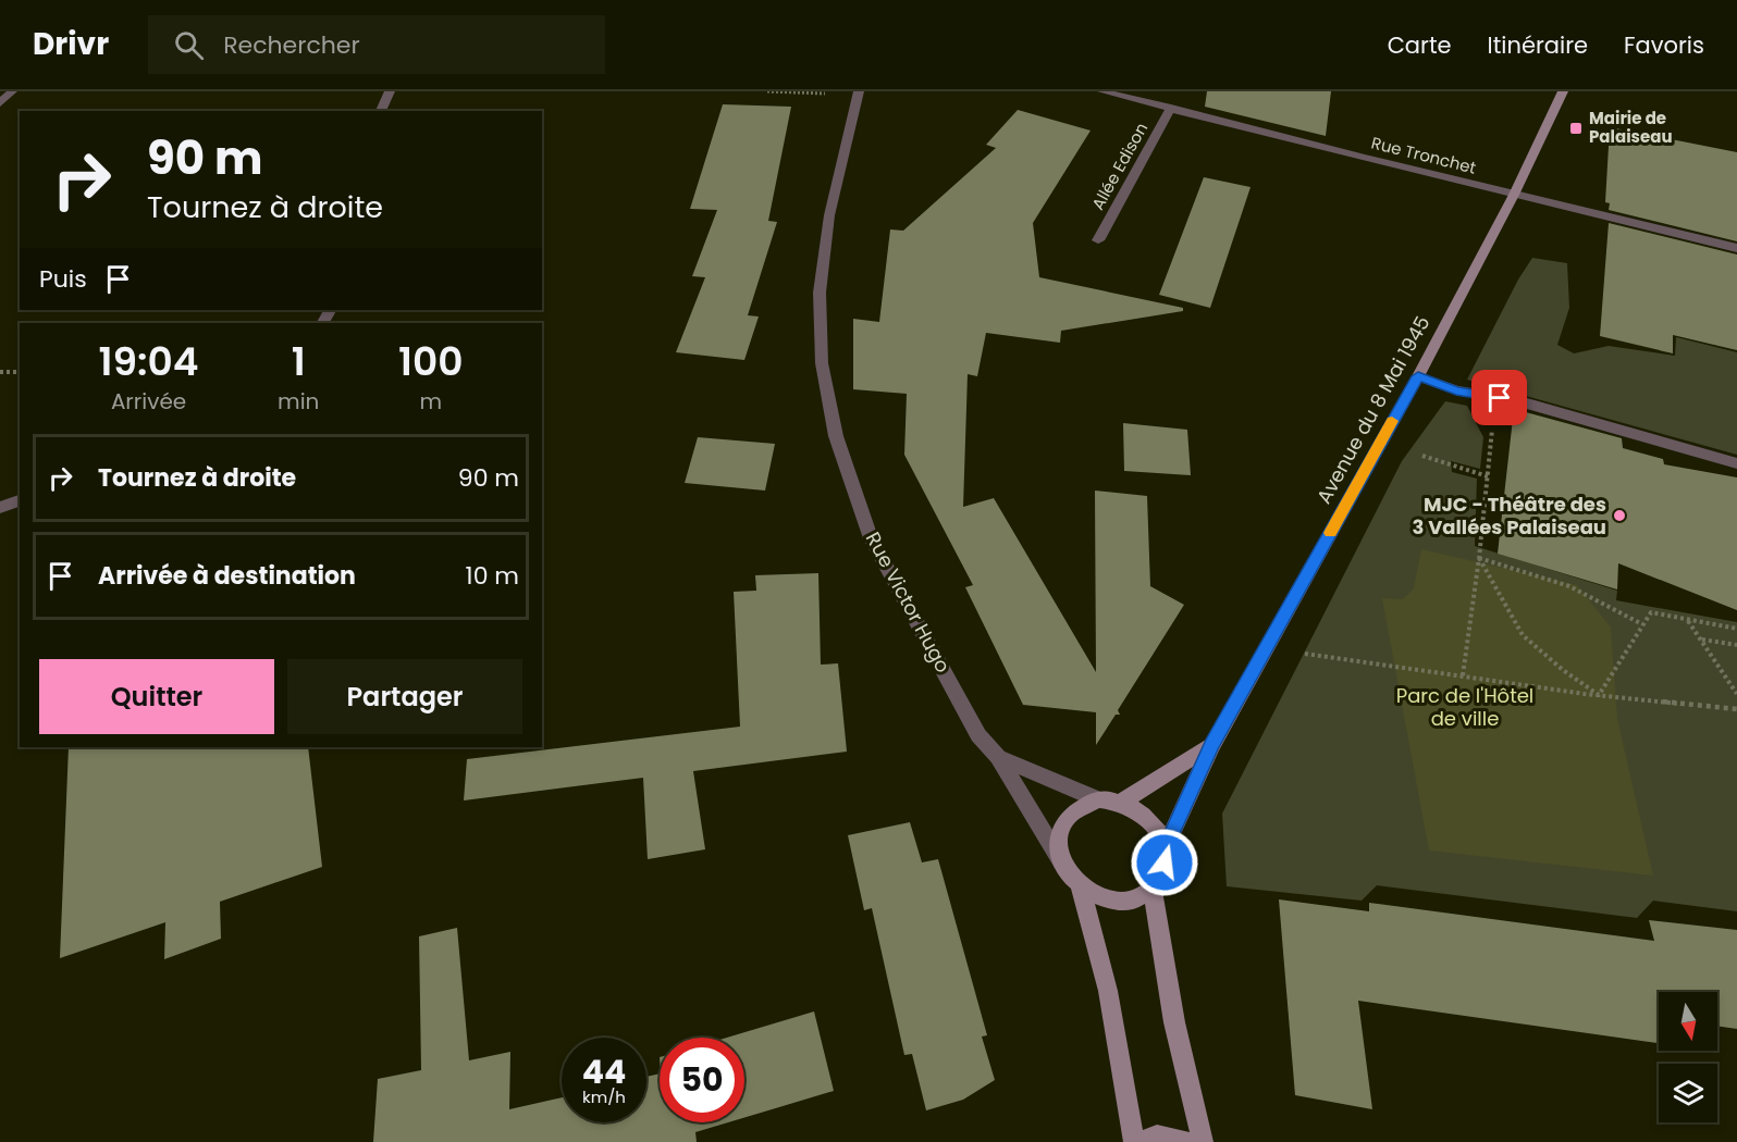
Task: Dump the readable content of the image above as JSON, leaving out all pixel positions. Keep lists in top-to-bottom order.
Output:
{
  "streets": {
    "main road": ["Avenue du 8 Mai 1945"],
    "street": ["Rue Tronchet", "Allée Edison", "Rue Victor Hugo"]
  },
  "crossings": [
    ["Rue Tronchet", "Allée Edison"],
    ["Rue Tronchet", "Avenue du 8 Mai 1945"],
    ["Avenue du 8 Mai 1945", "Rue Victor Hugo"]
  ],
  "parks": ["Parc de l'Hôtel de ville"],
  "places": {
    "transit": ["Mairie de Palaiseau"],
    "other": ["MJC - Théâtre des 3 Vallées Palaiseau"]
  },
  "north": "bottom",
  "page": {
    "header": "Drivr",
    "search": "Rechercher",
    "nav": ["Carte", "Itinéraire", "Favoris"],
    "turn": ["90 m", "Tournez à droite"],
    "then": "Puis",
    "eta": [
      "19:04",
      "Arrivée",
      "1",
      "min",
      "100",
      "m"
    ],
    "list": [
      {
        "name": "Tournez à droite",
        "value": "90 m"
      },
      {
        "name": "Arrivée à destination",
        "value": "10 m"
      }
    ],
    "buttons": ["Quitter", "Partager"],
    "speed": "44 km/h",
    "limit": "50"
  }
}
